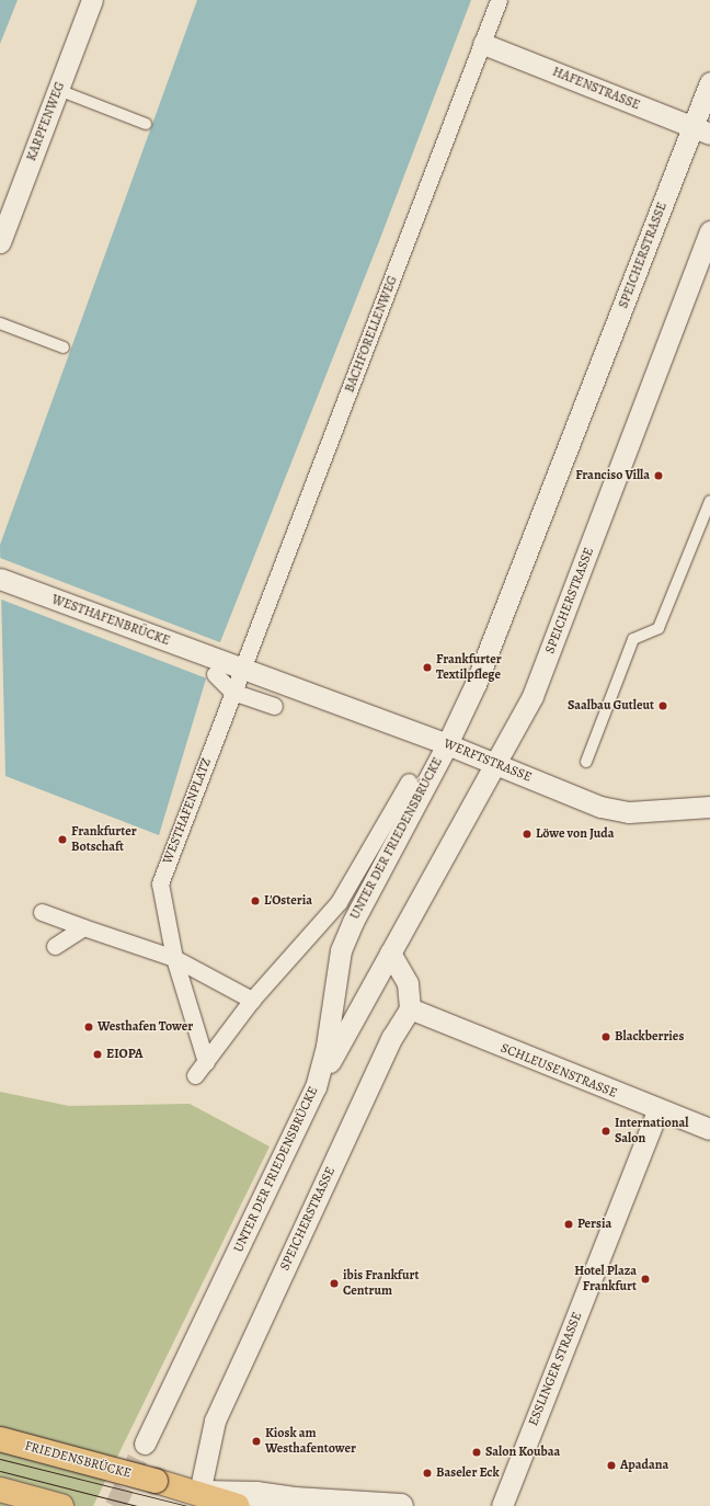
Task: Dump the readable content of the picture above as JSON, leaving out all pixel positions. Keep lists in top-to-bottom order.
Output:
{
  "streets": {
    "main road": ["FRIEDENSBRÜCKE"],
    "street": [
      "HAFENSTRASSE",
      "KARPFENWEG",
      "SPEICHERSTRASSE",
      "BACHFORELLENWEG",
      "WESTHAFENBRÜCKE",
      "WERFTSTRASSE",
      "WESTHAFENPLATZ",
      "UNTER DER FRIEDENSBRÜCKE",
      "SCHLEUSENSTRASSE",
      "ESSLINGER STRASSE"
    ]
  },
  "crossings": [
    ["HAFENSTRASSE", "SPEICHERSTRASSE"],
    ["HAFENSTRASSE", "BACHFORELLENWEG"],
    ["SPEICHERSTRASSE", "WERFTSTRASSE"],
    ["SPEICHERSTRASSE", "UNTER DER FRIEDENSBRÜCKE"],
    ["SPEICHERSTRASSE", "SCHLEUSENSTRASSE"],
    ["SPEICHERSTRASSE", "FRIEDENSBRÜCKE"],
    ["BACHFORELLENWEG", "WERFTSTRASSE"],
    ["BACHFORELLENWEG", "WESTHAFENPLATZ"],
    ["WESTHAFENBRÜCKE", "WERFTSTRASSE"],
    ["WERFTSTRASSE", "WESTHAFENPLATZ"],
    ["WERFTSTRASSE", "UNTER DER FRIEDENSBRÜCKE"],
    ["WESTHAFENPLATZ", "UNTER DER FRIEDENSBRÜCKE"],
    ["SCHLEUSENSTRASSE", "ESSLINGER STRASSE"]
  ],
  "places": [
    "Franciso Villa",
    "Frankfurter Textilpflege",
    "Saalbau Gutleut",
    "Löwe von Juda",
    "Frankfurter Botschaft",
    "L'Osteria",
    "Westhafen Tower",
    "Blackberries",
    "EIOPA",
    "International Salon",
    "Persia",
    "Hotel Plaza Frankfurt",
    "ibis Frankfurt Centrum",
    "Kiosk am Westhafentower",
    "Salon Koubaa",
    "Apadana",
    "Baseler Eck"
  ]
}
